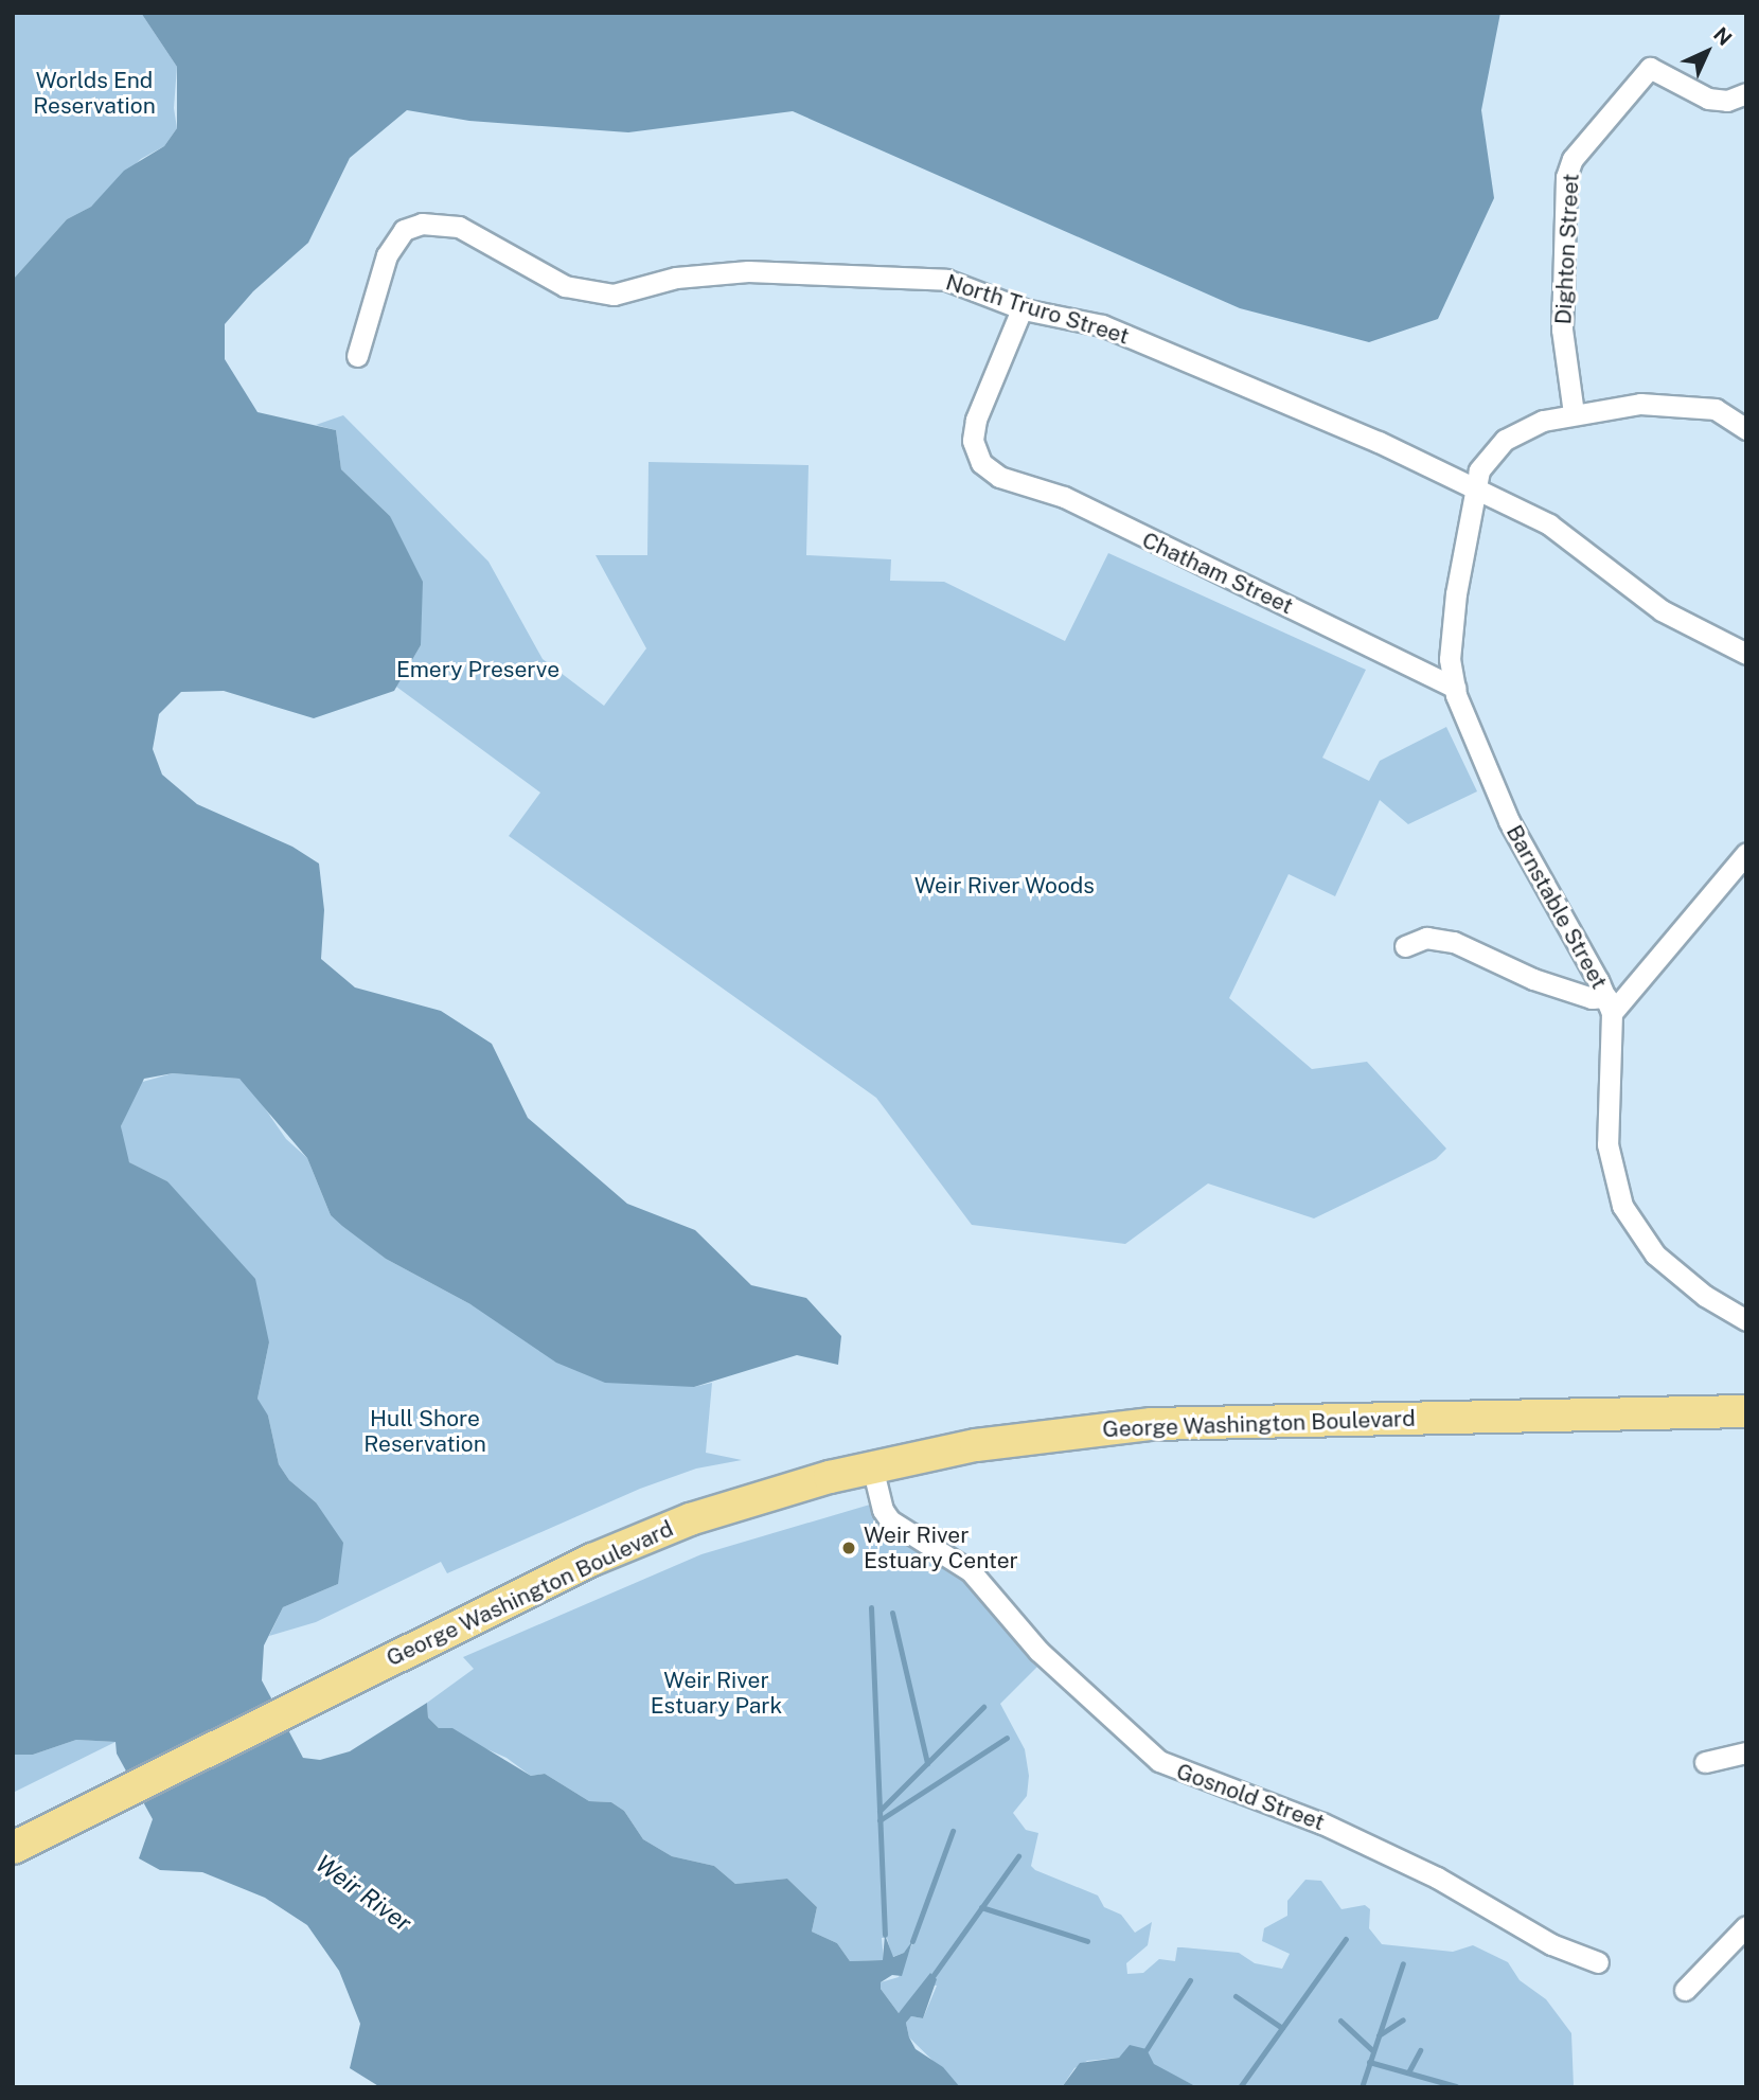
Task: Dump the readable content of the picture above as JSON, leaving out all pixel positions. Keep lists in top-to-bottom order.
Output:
{
  "streets": {
    "main road": ["George Washington Boulevard"],
    "street": [
      "Dighton Street",
      "North Truro Street",
      "Chatham Street",
      "Barnstable Street",
      "Gosnold Street"
    ]
  },
  "crossings": [
    ["Dighton Street", "Barnstable Street"],
    ["North Truro Street", "Chatham Street"],
    ["North Truro Street", "Barnstable Street"],
    ["Chatham Street", "Barnstable Street"],
    ["George Washington Boulevard", "Gosnold Street"]
  ],
  "water": ["Weir River"],
  "parks": [
    "Worlds End Reservation",
    "Emery Preserve",
    "Weir River Woods",
    "Hull Shore Reservation",
    "Weir River Estuary Park"
  ],
  "places": ["Weir River Estuary Center"],
  "north": "top right"
}
